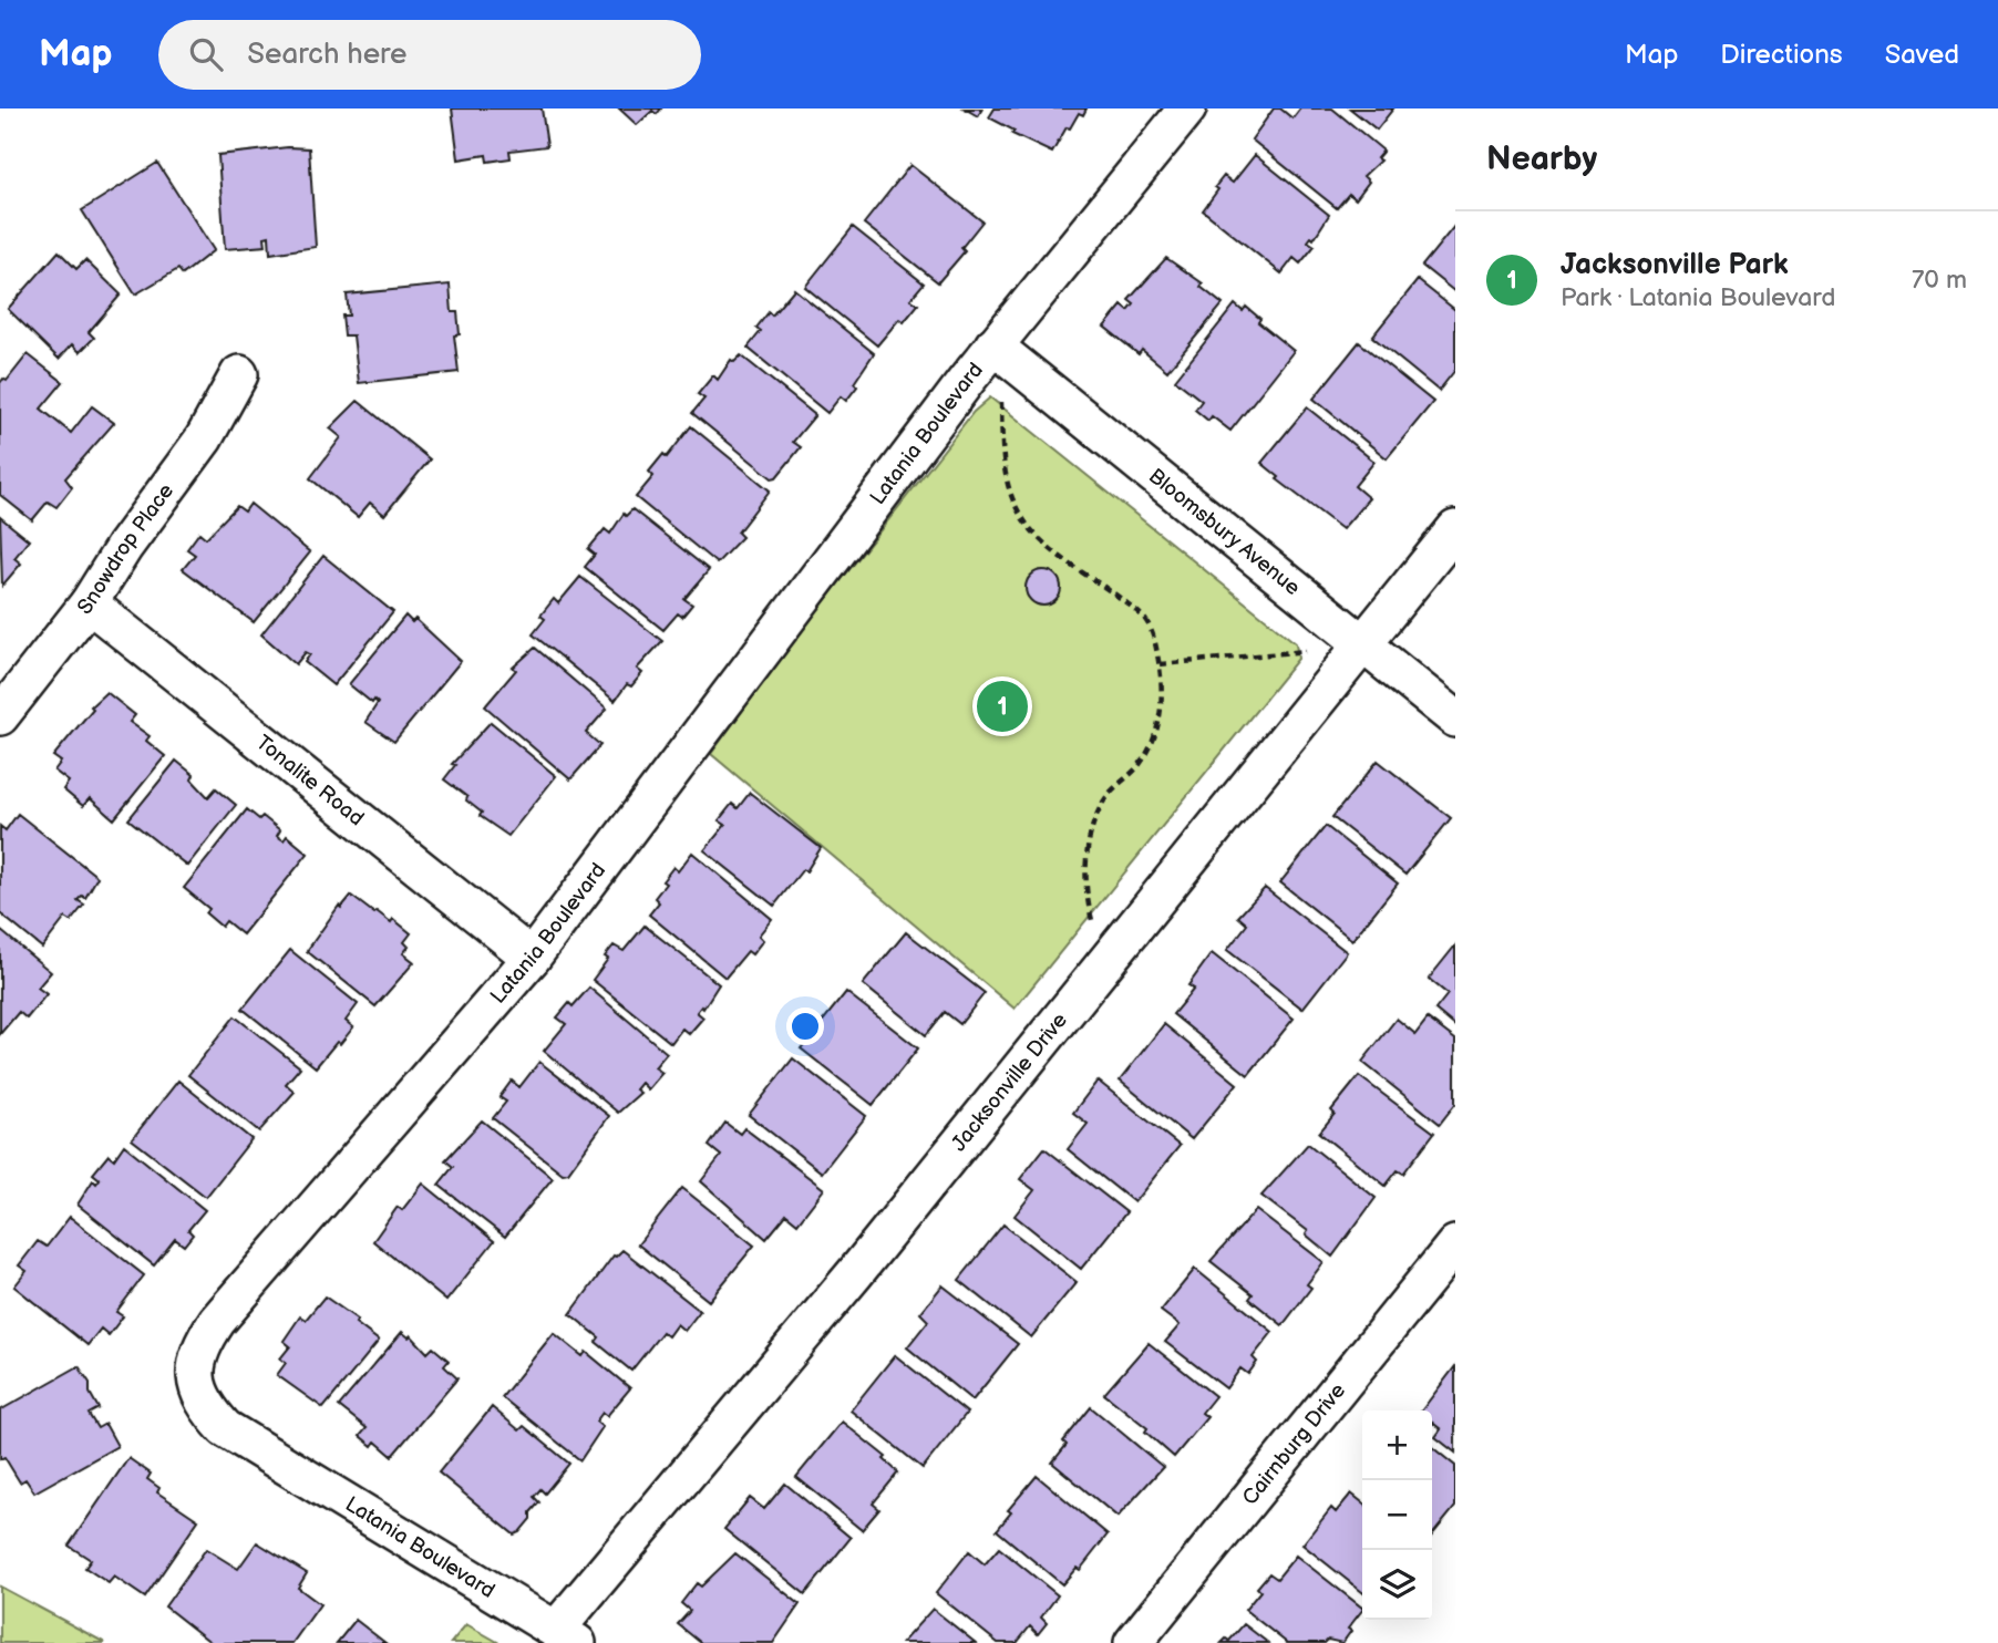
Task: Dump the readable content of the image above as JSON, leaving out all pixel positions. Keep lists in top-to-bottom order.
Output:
{
  "streets": {
    "street": [
      "Latania Boulevard",
      "Bloomsbury Avenue",
      "Snowdrop Place",
      "Tonalite Road",
      "Jacksonville Drive",
      "Cairnburg Drive"
    ]
  },
  "crossings": [
    ["Latania Boulevard", "Bloomsbury Avenue"],
    ["Latania Boulevard", "Tonalite Road"],
    ["Latania Boulevard", "Jacksonville Drive"],
    ["Bloomsbury Avenue", "Jacksonville Drive"],
    ["Snowdrop Place", "Tonalite Road"]
  ],
  "page": {
    "header": "Map",
    "search": "Search here",
    "nav": ["Map", "Directions", "Saved"],
    "heading": "Nearby",
    "list": [
      {
        "mark": "1",
        "name": "Jacksonville Park",
        "note": "Park · Latania Boulevard",
        "value": "70 m"
      }
    ],
    "pins": "1",
    "map_buttons": ["+", "−"]
  }
}
